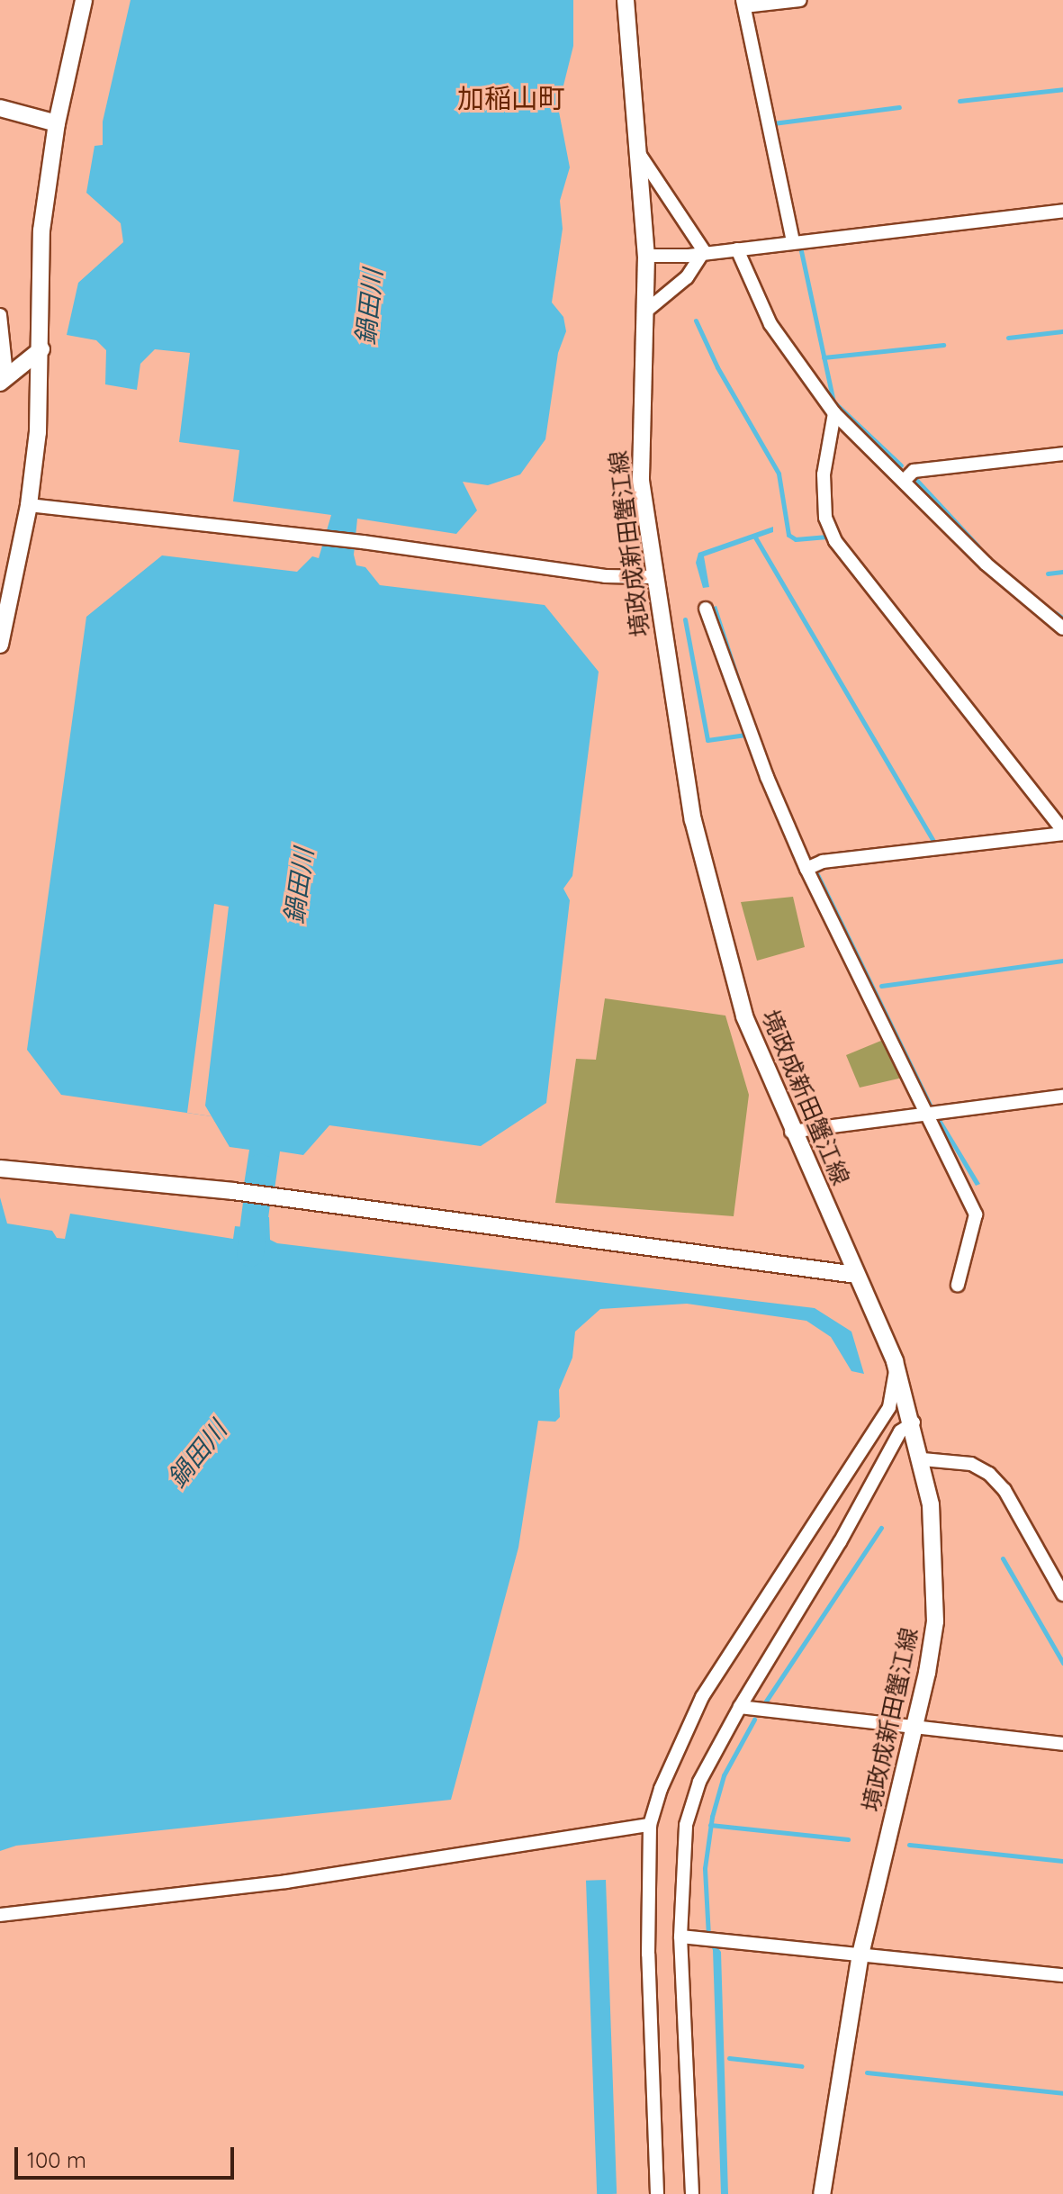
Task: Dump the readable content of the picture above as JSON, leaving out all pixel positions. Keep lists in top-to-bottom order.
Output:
{
  "streets": {
    "main road": ["境政成新田蟹江線"]
  },
  "districts": ["加稲山町"],
  "water": ["鍋田川"],
  "scale_bar": "100 m"
}
